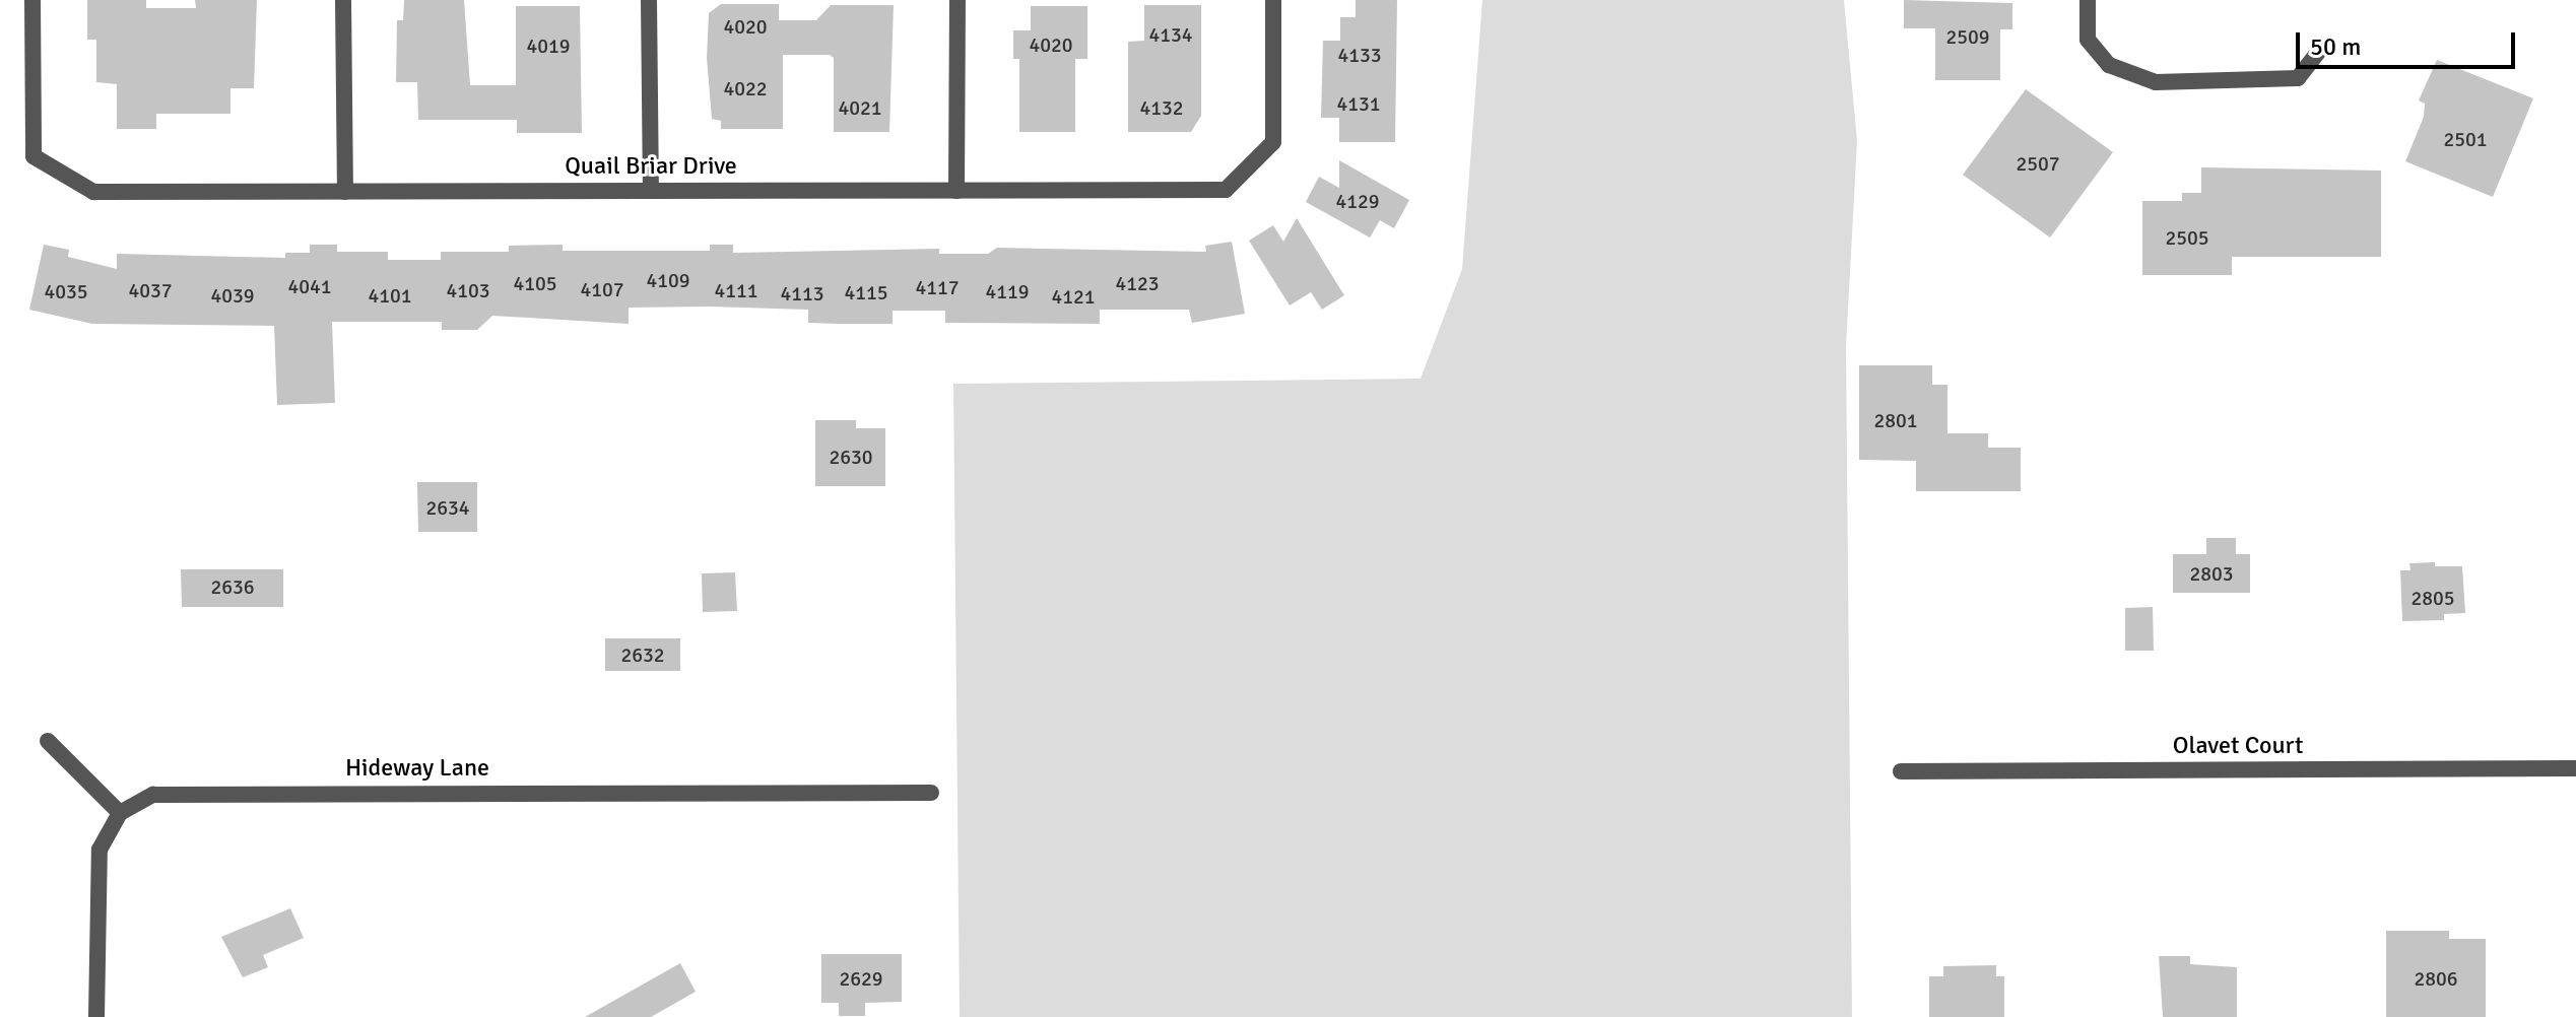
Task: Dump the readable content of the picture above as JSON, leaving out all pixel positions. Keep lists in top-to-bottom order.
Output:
{
  "streets": {
    "street": ["Quail Briar Drive", "Olavet Court", "Hideway Lane"]
  },
  "house_numbers": [
    "4020",
    "4134",
    "2509",
    "4020",
    "4019",
    "4133",
    "4022",
    "4131",
    "4021",
    "4132",
    "2501",
    "2507",
    "4129",
    "2505",
    "4109",
    "4105",
    "4123",
    "4041",
    "4117",
    "4107",
    "4037",
    "4103",
    "4111",
    "4035",
    "4119",
    "4115",
    "4113",
    "4039",
    "4101",
    "4121",
    "2801",
    "2630",
    "2634",
    "2803",
    "2636",
    "2805",
    "2632",
    "2629",
    "2806"
  ],
  "scale_bar": "50 m"
}
